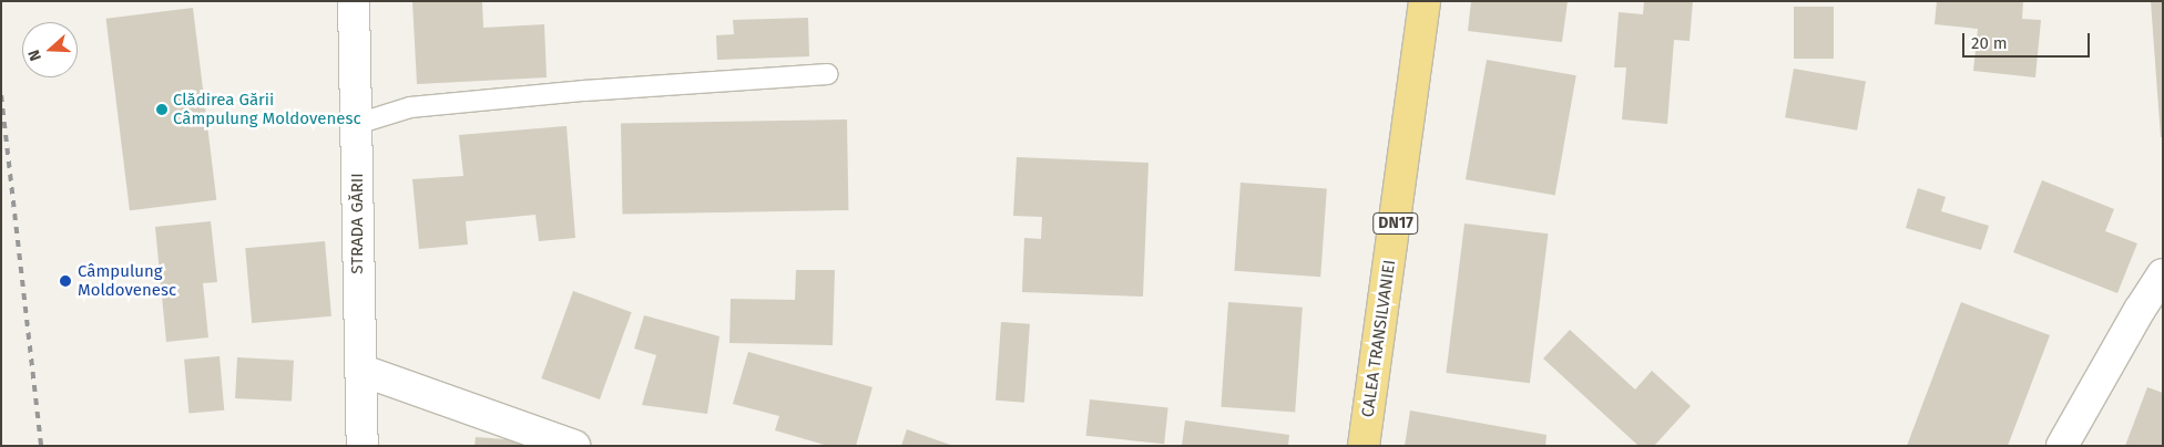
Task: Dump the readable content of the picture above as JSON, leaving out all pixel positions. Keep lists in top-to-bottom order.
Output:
{
  "streets": {
    "highway": ["DN17", "CALEA TRANSILVANIEI"],
    "street": ["STRADA GĂRII"]
  },
  "places": ["Clădirea Gării Câmpulung Moldovenesc", "Câmpulung Moldovenesc"],
  "scale_bar": "20 m",
  "north": "left"
}
